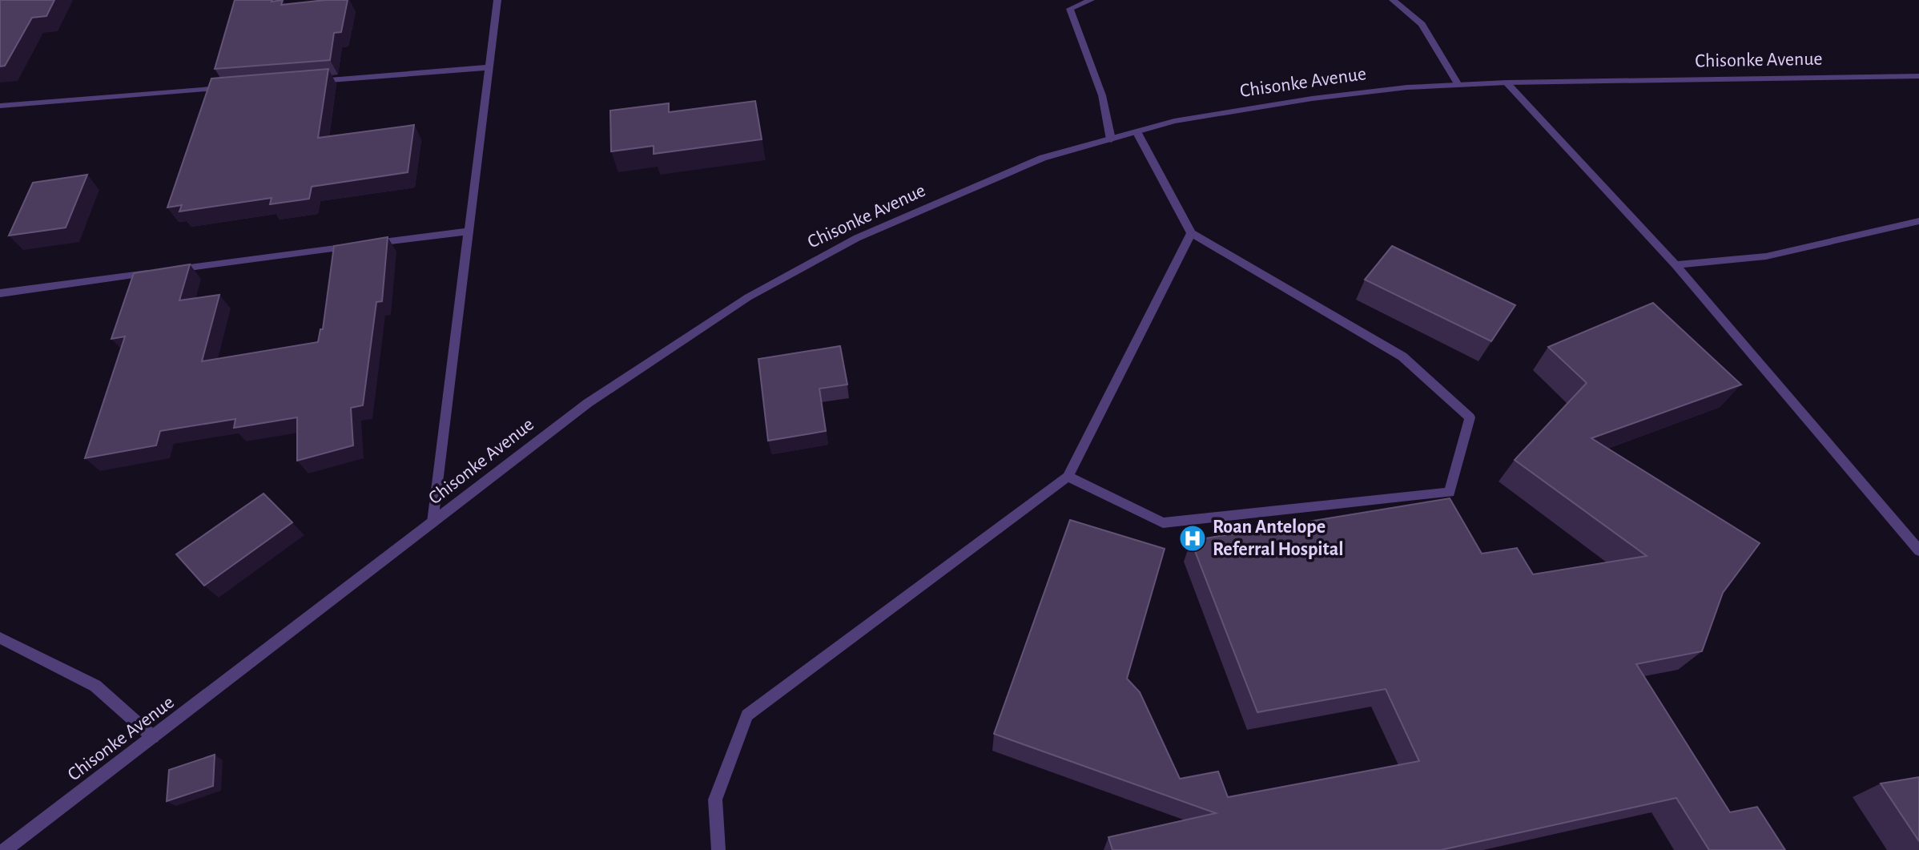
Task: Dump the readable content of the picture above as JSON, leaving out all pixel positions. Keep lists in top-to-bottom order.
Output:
{
  "streets": {
    "street": ["Chisonke Avenue"]
  },
  "places": {
    "hospital": ["Roan Antelope Referral Hospital"]
  }
}
